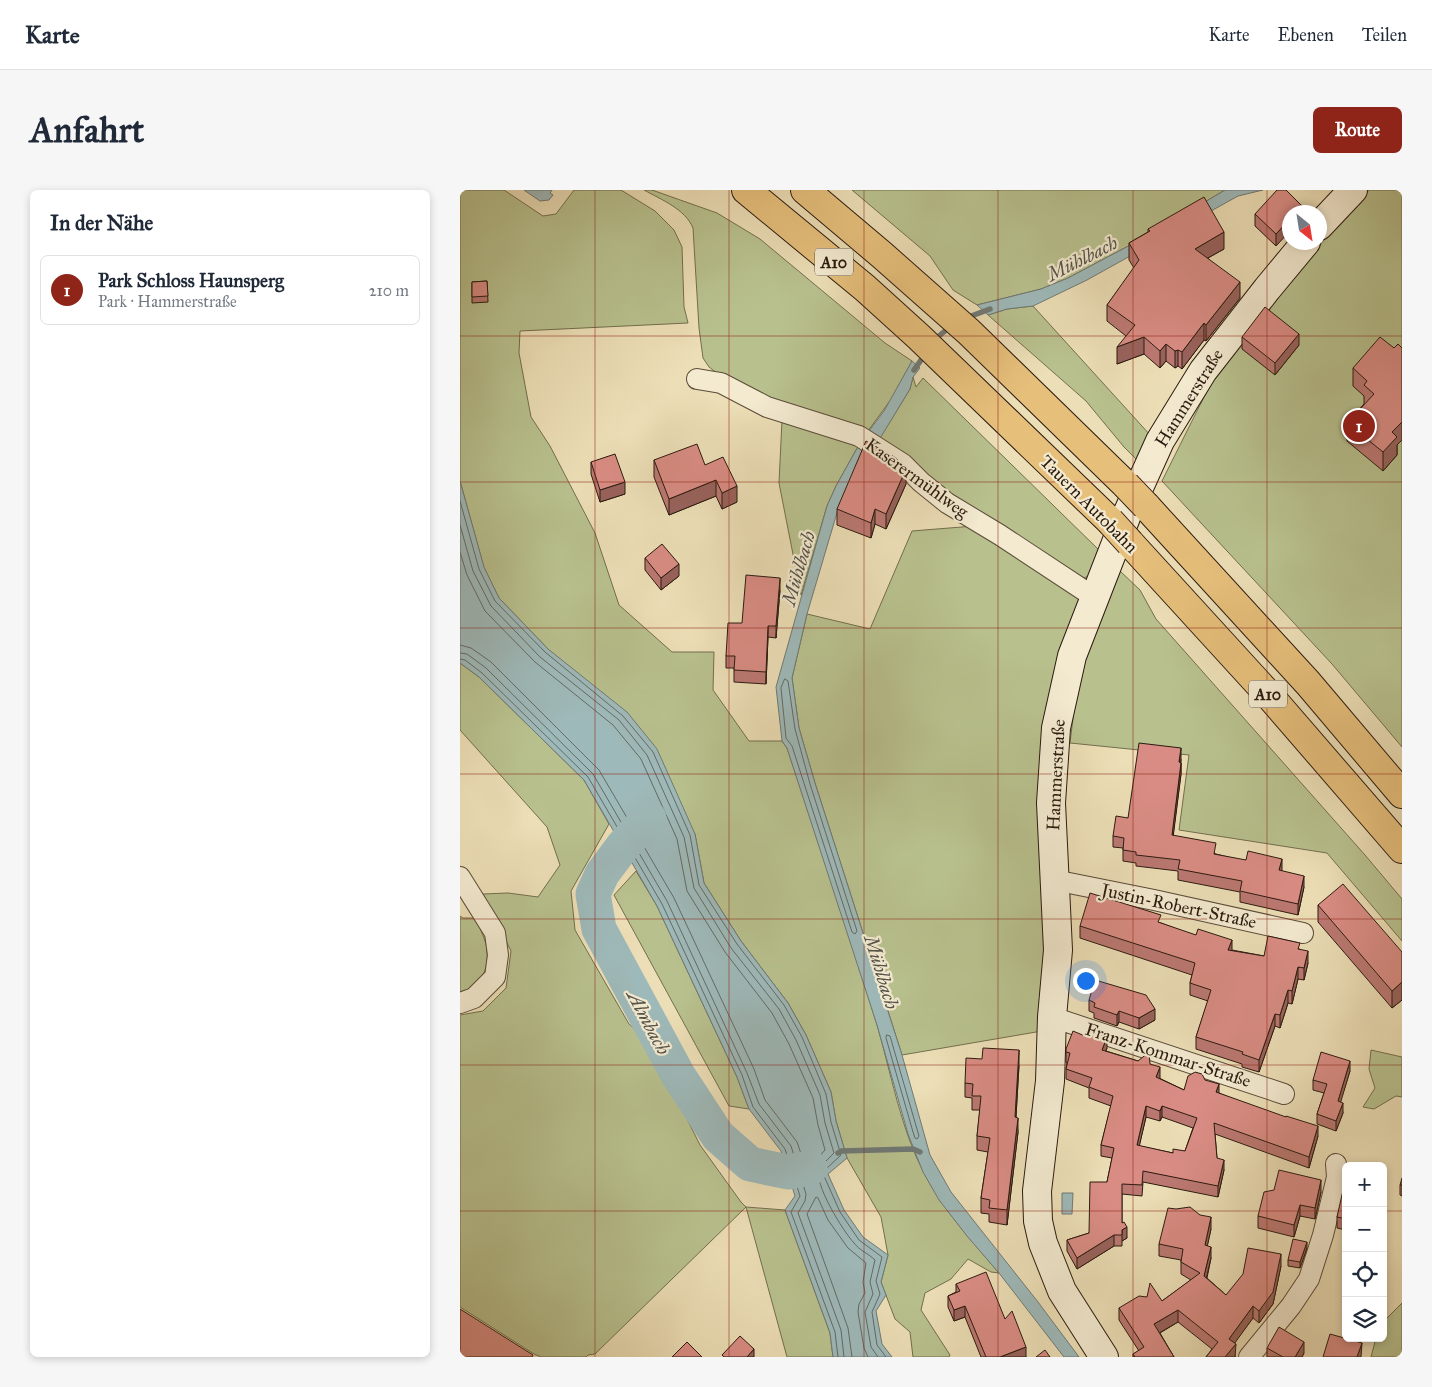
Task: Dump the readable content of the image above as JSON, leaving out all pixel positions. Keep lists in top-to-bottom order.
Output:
{
  "streets": {
    "highway": ["A10", "Tauern Autobahn"],
    "street": [
      "Hammerstraße",
      "Kaserermühlweg",
      "Justin-Robert-Straße",
      "Franz-Kommar-Straße"
    ]
  },
  "crossings": [
    ["Hammerstraße", "Kaserermühlweg"],
    ["Hammerstraße", "Justin-Robert-Straße"],
    ["Hammerstraße", "Franz-Kommar-Straße"]
  ],
  "water": ["Mühlbach", "Almbach"],
  "north": "bottom right",
  "page": {
    "header": "Karte",
    "nav": ["Karte", "Ebenen", "Teilen"],
    "buttons": "Route",
    "title": "Anfahrt",
    "heading": "In der Nähe",
    "list": [
      {
        "mark": "1",
        "name": "Park Schloss Haunsperg",
        "note": "Park · Hammerstraße",
        "value": "210 m"
      }
    ],
    "pins": "1",
    "map_buttons": ["+", "−"]
  }
}
